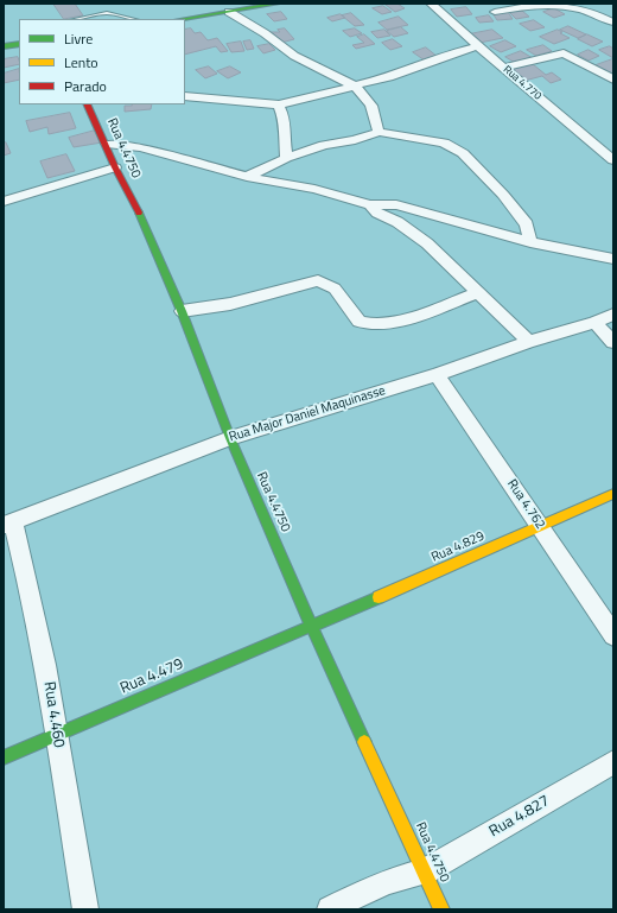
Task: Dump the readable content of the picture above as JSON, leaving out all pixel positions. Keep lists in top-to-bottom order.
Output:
{
  "streets": {
    "street": [
      "Rua 4.770",
      "Rua 4.4750",
      "Rua Major Daniel Maquinasse",
      "Rua 4.762",
      "Rua 4.829",
      "Rua 4.479",
      "Rua 4.460",
      "Rua 4.827"
    ]
  },
  "crossings": [
    ["Rua 4.4750", "Rua Major Daniel Maquinasse"],
    ["Rua 4.4750", "Rua 4.829"],
    ["Rua 4.4750", "Rua 4.479"],
    ["Rua 4.4750", "Rua 4.827"],
    ["Rua Major Daniel Maquinasse", "Rua 4.762"],
    ["Rua Major Daniel Maquinasse", "Rua 4.460"],
    ["Rua 4.762", "Rua 4.829"],
    ["Rua 4.829", "Rua 4.479"],
    ["Rua 4.479", "Rua 4.460"]
  ],
  "legend": ["Livre", "Lento", "Parado"]
}
